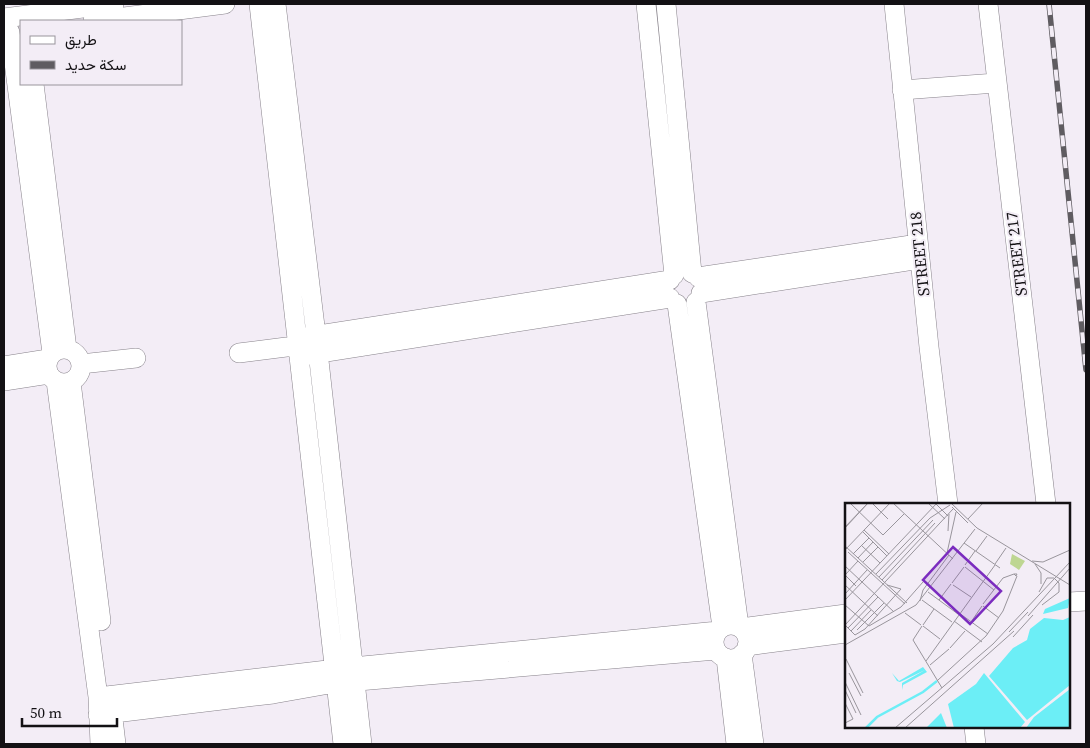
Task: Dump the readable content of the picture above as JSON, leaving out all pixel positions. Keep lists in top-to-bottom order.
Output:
{
  "streets": {
    "street": ["STREET 218", "STREET 217"]
  },
  "legend": ["طريق", "سكة حديد"],
  "scale_bar": "50 m"
}
